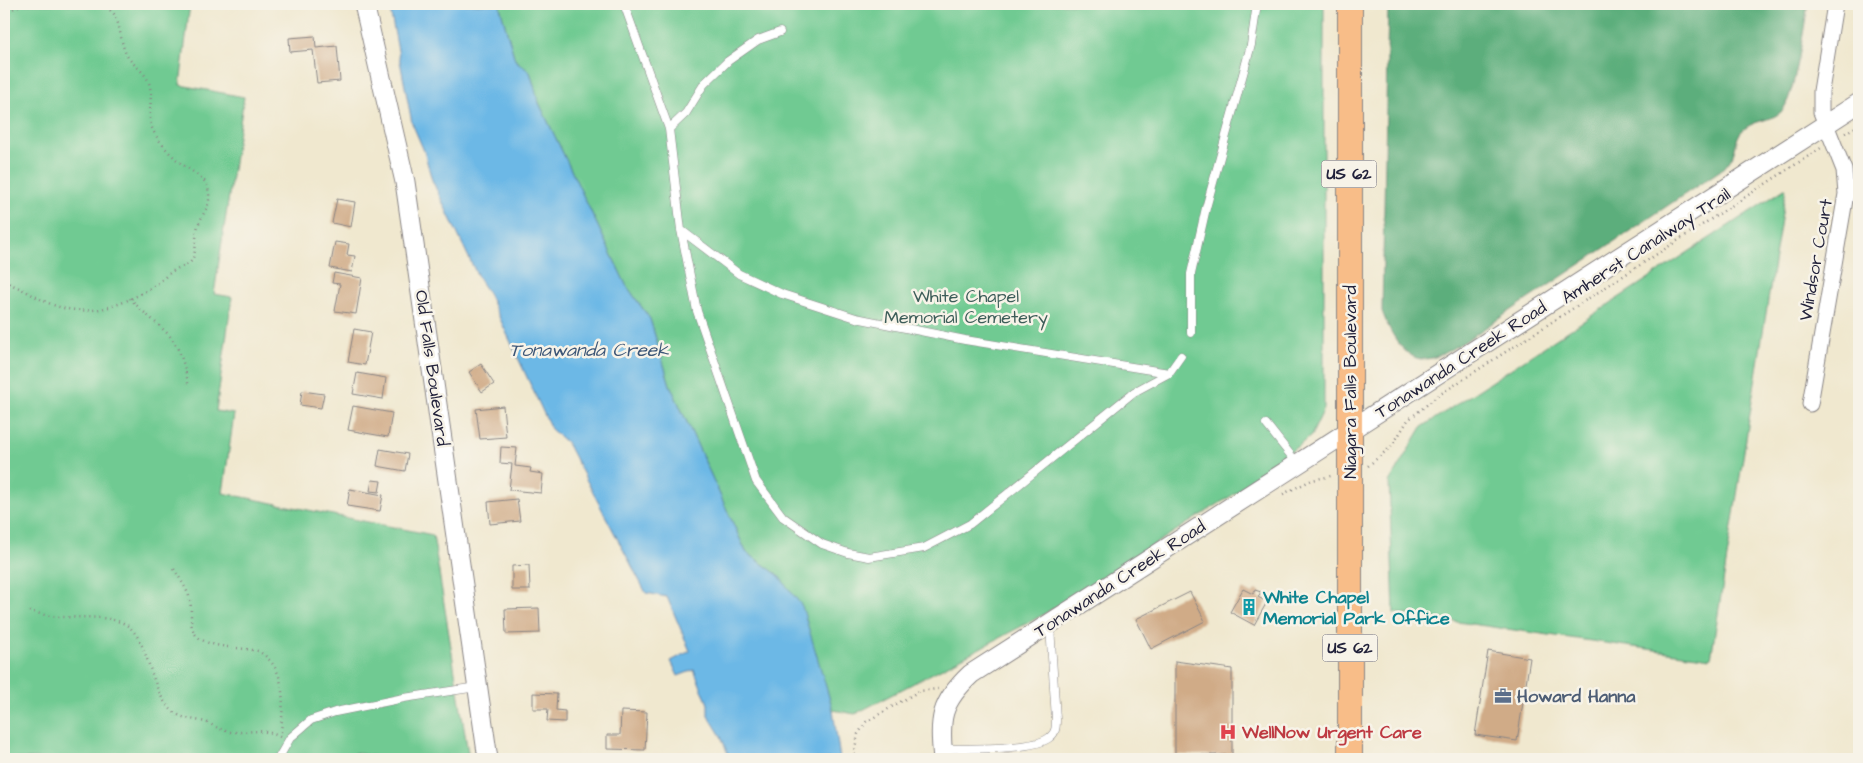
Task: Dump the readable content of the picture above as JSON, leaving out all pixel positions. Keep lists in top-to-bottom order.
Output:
{
  "streets": {
    "main road": ["US 62", "Niagara Falls Boulevard"],
    "street": ["Windsor Court", "Tonawanda Creek Road", "Old Falls Boulevard"],
    "path": ["Amherst Canalway Trail"]
  },
  "crossings": [
    ["Windsor Court", "Tonawanda Creek Road"],
    ["Tonawanda Creek Road", "Niagara Falls Boulevard"]
  ],
  "water": ["Tonawanda Creek"],
  "parks": ["White Chapel Memorial Cemetery"],
  "places": {
    "building": ["White Chapel Memorial Park Office"],
    "office": ["Howard Hanna"],
    "hospital": ["WellNow Urgent Care"]
  }
}
